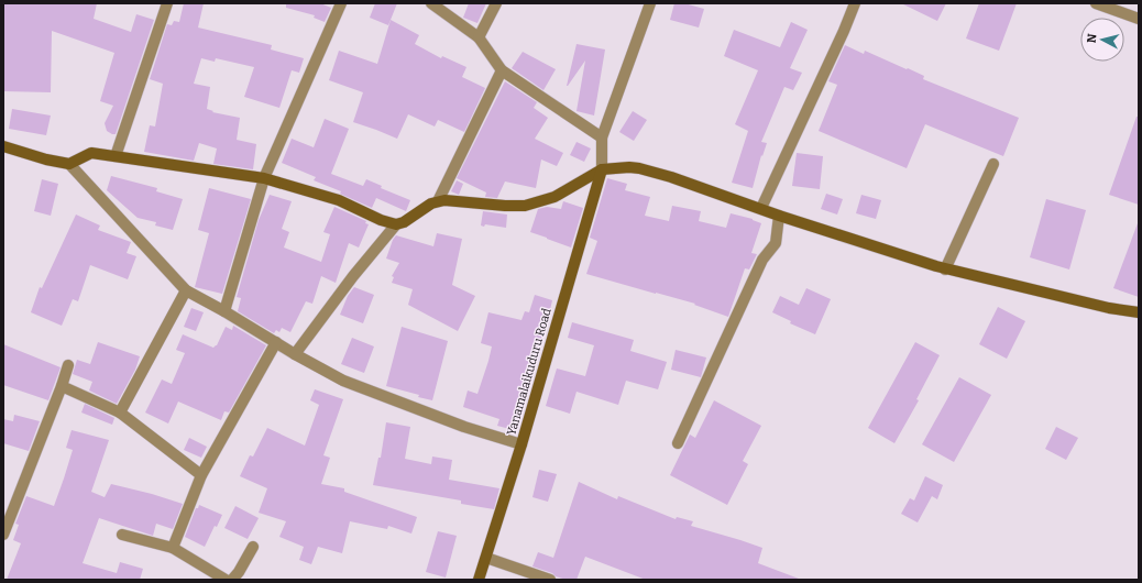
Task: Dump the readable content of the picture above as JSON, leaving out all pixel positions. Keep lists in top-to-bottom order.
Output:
{
  "streets": {
    "main road": ["Yanamalaikuduru Road"]
  },
  "north": "left"
}
